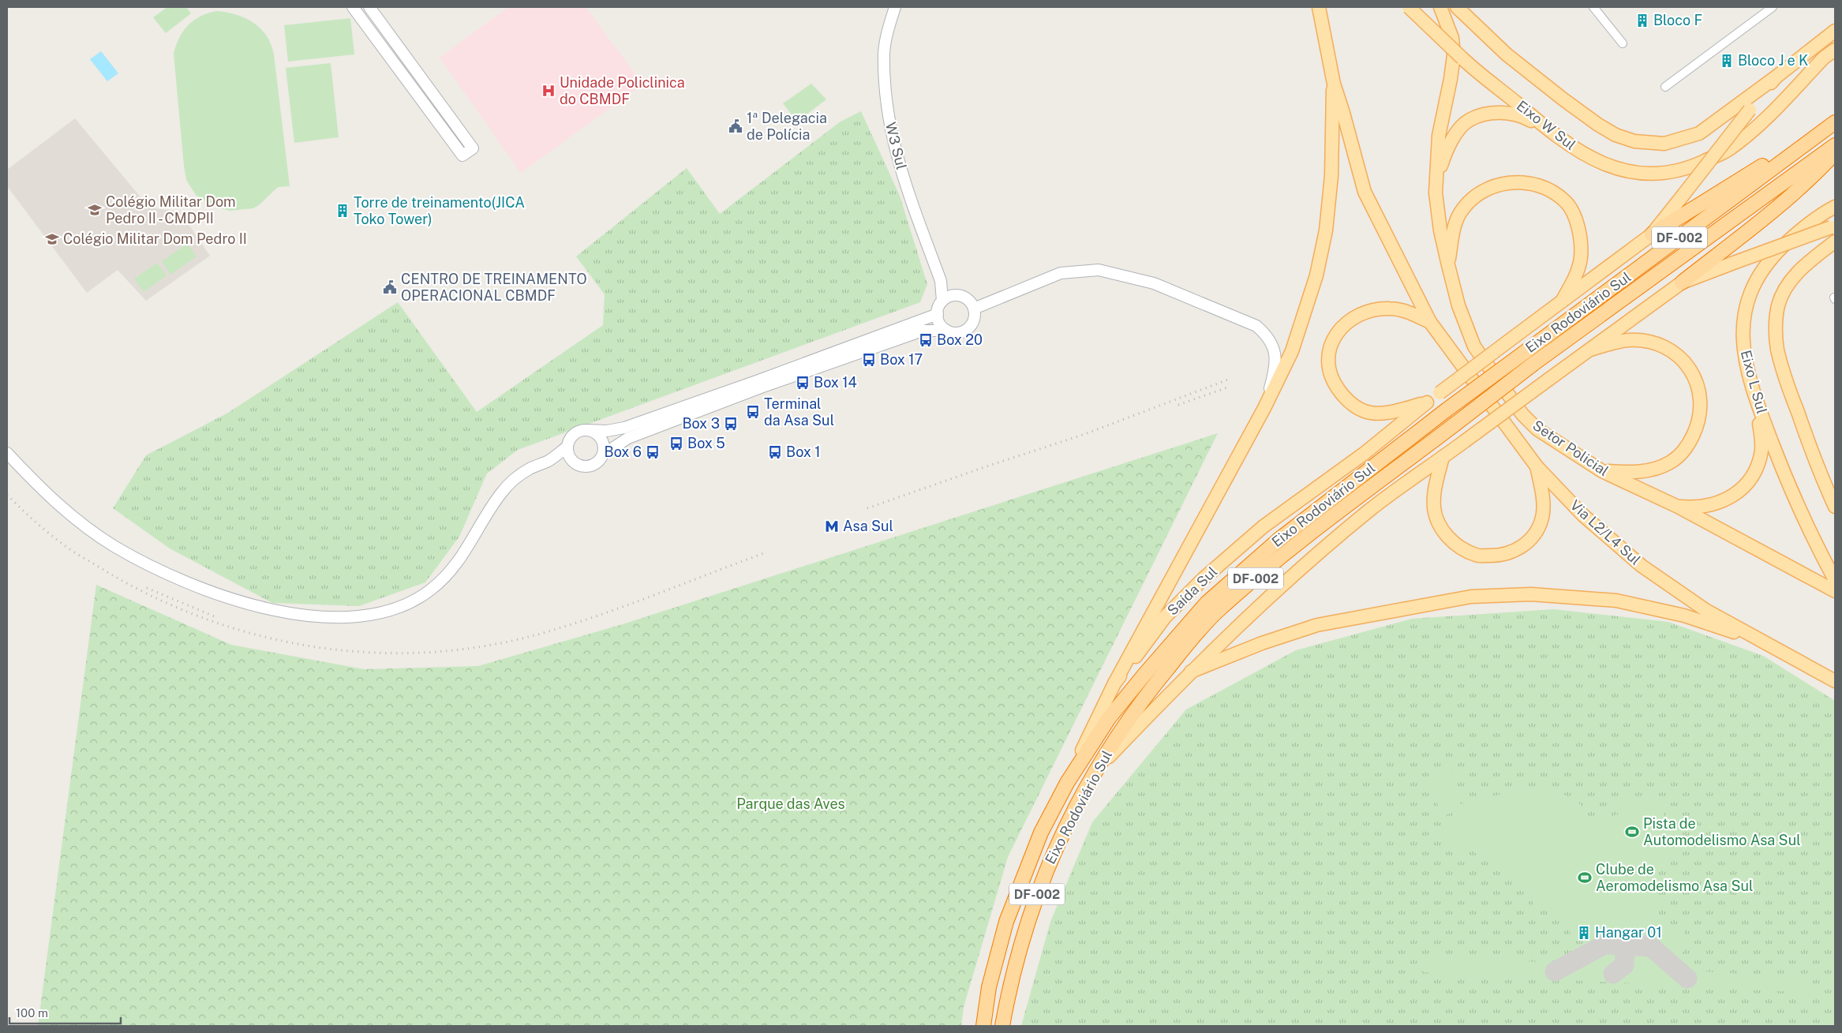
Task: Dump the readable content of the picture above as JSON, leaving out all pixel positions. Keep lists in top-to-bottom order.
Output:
{
  "streets": {
    "highway": ["DF-002", "Eixo Rodoviário Sul"],
    "main road": [
      "Eixo W Sul",
      "Eixo L Sul",
      "Setor Policial",
      "Via L2/L4 Sul",
      "Saída Sul"
    ],
    "street": ["W3 Sul"]
  },
  "crossings": [
    ["Eixo Rodoviário Sul", "Saída Sul"]
  ],
  "parks": ["Parque das Aves"],
  "places": {
    "building": [
      "Bloco F",
      "Bloco J e K",
      "Torre de treinamento(JICA Toko Tower)",
      "Hangar 01"
    ],
    "hospital": ["Unidade Policlinica do CBMDF"],
    "public building": ["1ª Delegacia de Polícia", "CENTRO DE TREINAMENTO OPERACIONAL CBMDF"],
    "school or university": ["Colégio Militar Dom Pedro II - CMDPII", "Colégio Militar Dom Pedro II"],
    "bus stop": [
      "Box 20",
      "Box 17",
      "Box 14",
      "Terminal da Asa Sul",
      "Box 3",
      "Box 5",
      "Box 6",
      "Box 1"
    ],
    "metro station": ["Asa Sul"],
    "sports": ["Pista de Automodelismo Asa Sul", "Clube de Aeromodelismo Asa Sul"]
  },
  "scale_bar": "100 m"
}
